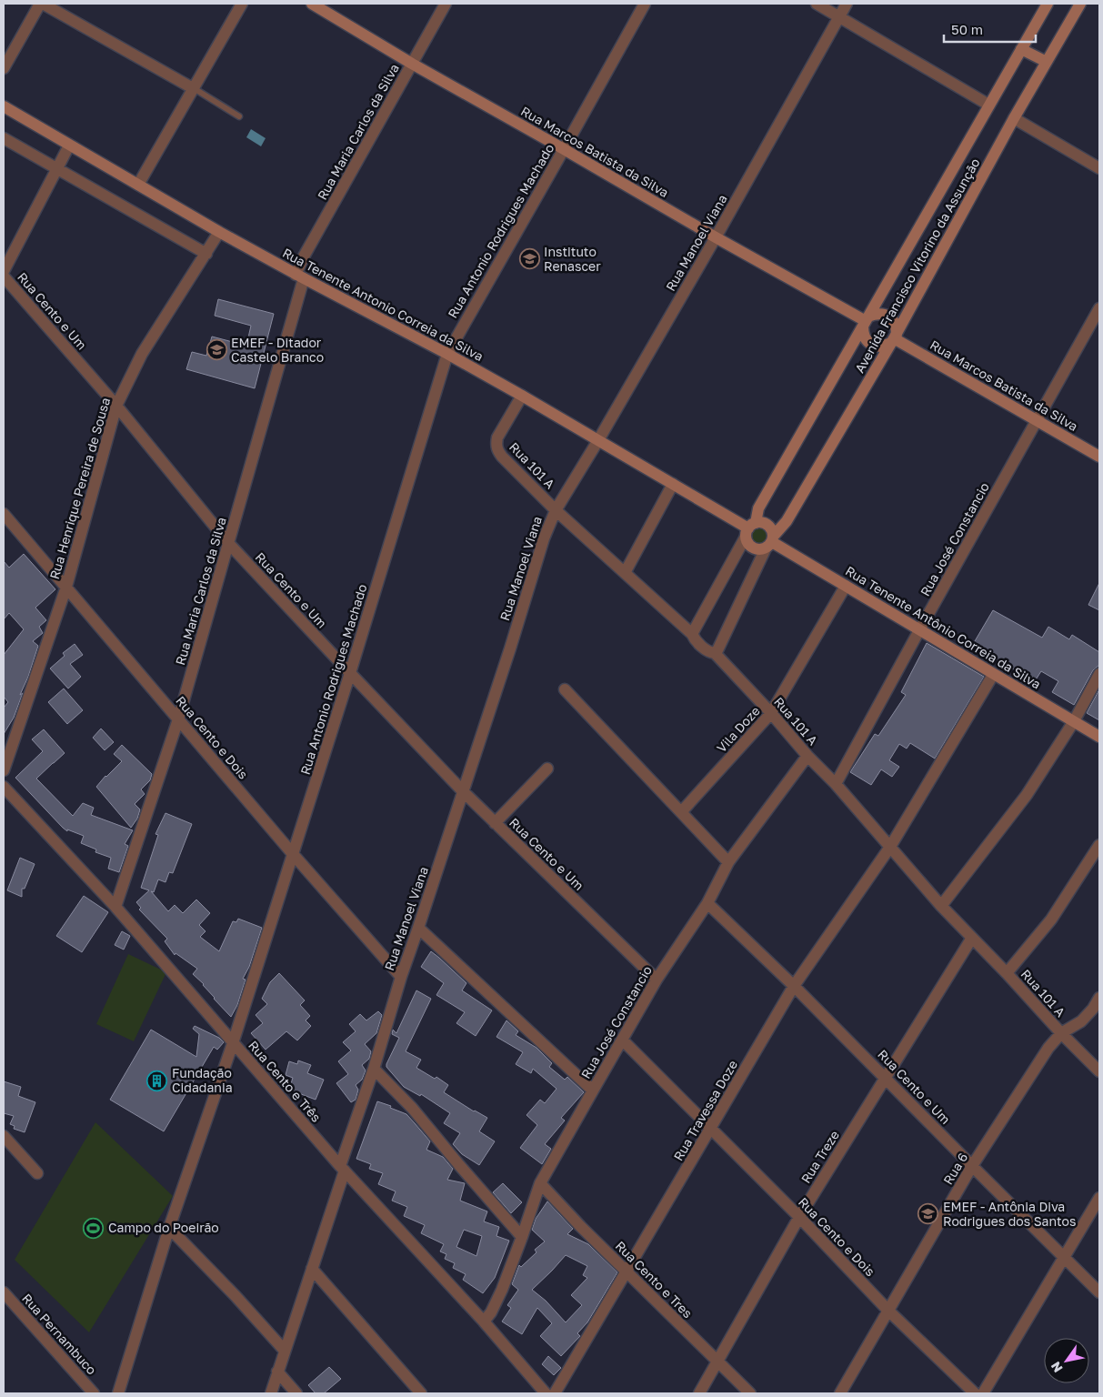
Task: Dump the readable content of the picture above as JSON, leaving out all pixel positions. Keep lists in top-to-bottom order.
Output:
{
  "streets": {
    "main road": [
      "Rua Marcos Batista da Silva",
      "Avenida Francisco Vitorino da Assunção",
      "Rua Tenente Antonio Correia da Silva",
      "Rua Tenente Antônio Correia da Silva"
    ],
    "street": [
      "Rua Maria Carlos da Silva",
      "Rua Antonio Rodrigues Machado",
      "Rua Manoel Viana",
      "Rua Cento e Um",
      "Rua 101 A",
      "Rua Henrique Pereira de Sousa",
      "Rua José Constancio",
      "Vila Doze",
      "Rua Cento e Dois",
      "Rua Cento e Três",
      "Rua Travessa Doze",
      "Rua Treze",
      "Rua 6",
      "Rua Cento e Tres",
      "Rua Pernambuco"
    ]
  },
  "crossings": [
    ["Rua Maria Carlos da Silva", "Rua Marcos Batista da Silva"],
    ["Rua Maria Carlos da Silva", "Rua Tenente Antonio Correia da Silva"],
    ["Rua Maria Carlos da Silva", "Rua Cento e Um"],
    ["Rua Maria Carlos da Silva", "Rua Cento e Dois"],
    ["Rua Maria Carlos da Silva", "Rua Cento e Três"],
    ["Rua Marcos Batista da Silva", "Rua Antonio Rodrigues Machado"],
    ["Rua Marcos Batista da Silva", "Rua Manoel Viana"],
    ["Rua Marcos Batista da Silva", "Avenida Francisco Vitorino da Assunção"],
    ["Rua Marcos Batista da Silva", "Rua José Constancio"],
    ["Rua Antonio Rodrigues Machado", "Rua Tenente Antonio Correia da Silva"],
    ["Rua Antonio Rodrigues Machado", "Rua Cento e Um"],
    ["Rua Antonio Rodrigues Machado", "Rua Cento e Dois"],
    ["Rua Antonio Rodrigues Machado", "Rua Cento e Três"],
    ["Rua Manoel Viana", "Rua Tenente Antonio Correia da Silva"],
    ["Rua Manoel Viana", "Rua Cento e Um"],
    ["Rua Manoel Viana", "Rua 101 A"],
    ["Rua Manoel Viana", "Rua Cento e Dois"],
    ["Rua Manoel Viana", "Rua Cento e Três"],
    ["Avenida Francisco Vitorino da Assunção", "Rua Tenente Antonio Correia da Silva"],
    ["Avenida Francisco Vitorino da Assunção", "Rua Tenente Antônio Correia da Silva"],
    ["Rua Tenente Antonio Correia da Silva", "Rua 101 A"],
    ["Rua Tenente Antonio Correia da Silva", "Rua Henrique Pereira de Sousa"],
    ["Rua Tenente Antonio Correia da Silva", "Rua Tenente Antônio Correia da Silva"],
    ["Rua Cento e Um", "Rua Henrique Pereira de Sousa"],
    ["Rua Cento e Um", "Rua José Constancio"],
    ["Rua Cento e Um", "Rua Travessa Doze"],
    ["Rua Cento e Um", "Rua Treze"],
    ["Rua Cento e Um", "Rua 6"],
    ["Rua 101 A", "Rua José Constancio"],
    ["Rua 101 A", "Vila Doze"],
    ["Rua 101 A", "Rua Travessa Doze"],
    ["Rua 101 A", "Rua Treze"],
    ["Rua 101 A", "Rua 6"],
    ["Rua Henrique Pereira de Sousa", "Rua Cento e Dois"],
    ["Rua José Constancio", "Rua Tenente Antônio Correia da Silva"],
    ["Rua José Constancio", "Rua Cento e Dois"],
    ["Rua José Constancio", "Rua Cento e Três"],
    ["Rua José Constancio", "Rua Cento e Tres"],
    ["Rua Tenente Antônio Correia da Silva", "Vila Doze"],
    ["Rua Tenente Antônio Correia da Silva", "Rua Travessa Doze"],
    ["Rua Cento e Dois", "Rua Travessa Doze"],
    ["Rua Cento e Dois", "Rua Treze"],
    ["Rua Cento e Dois", "Rua 6"],
    ["Rua Travessa Doze", "Rua Cento e Tres"],
    ["Rua Treze", "Rua Cento e Tres"]
  ],
  "places": {
    "school or university": ["Instituto Renascer", "EMEF - Ditador Castelo Branco", "EMEF - Antônia Diva Rodrigues dos Santos"],
    "building": ["Fundação Cidadania"],
    "sports": ["Campo do Poeirão"]
  },
  "scale_bar": "50 m",
  "north": "bottom left"
}
